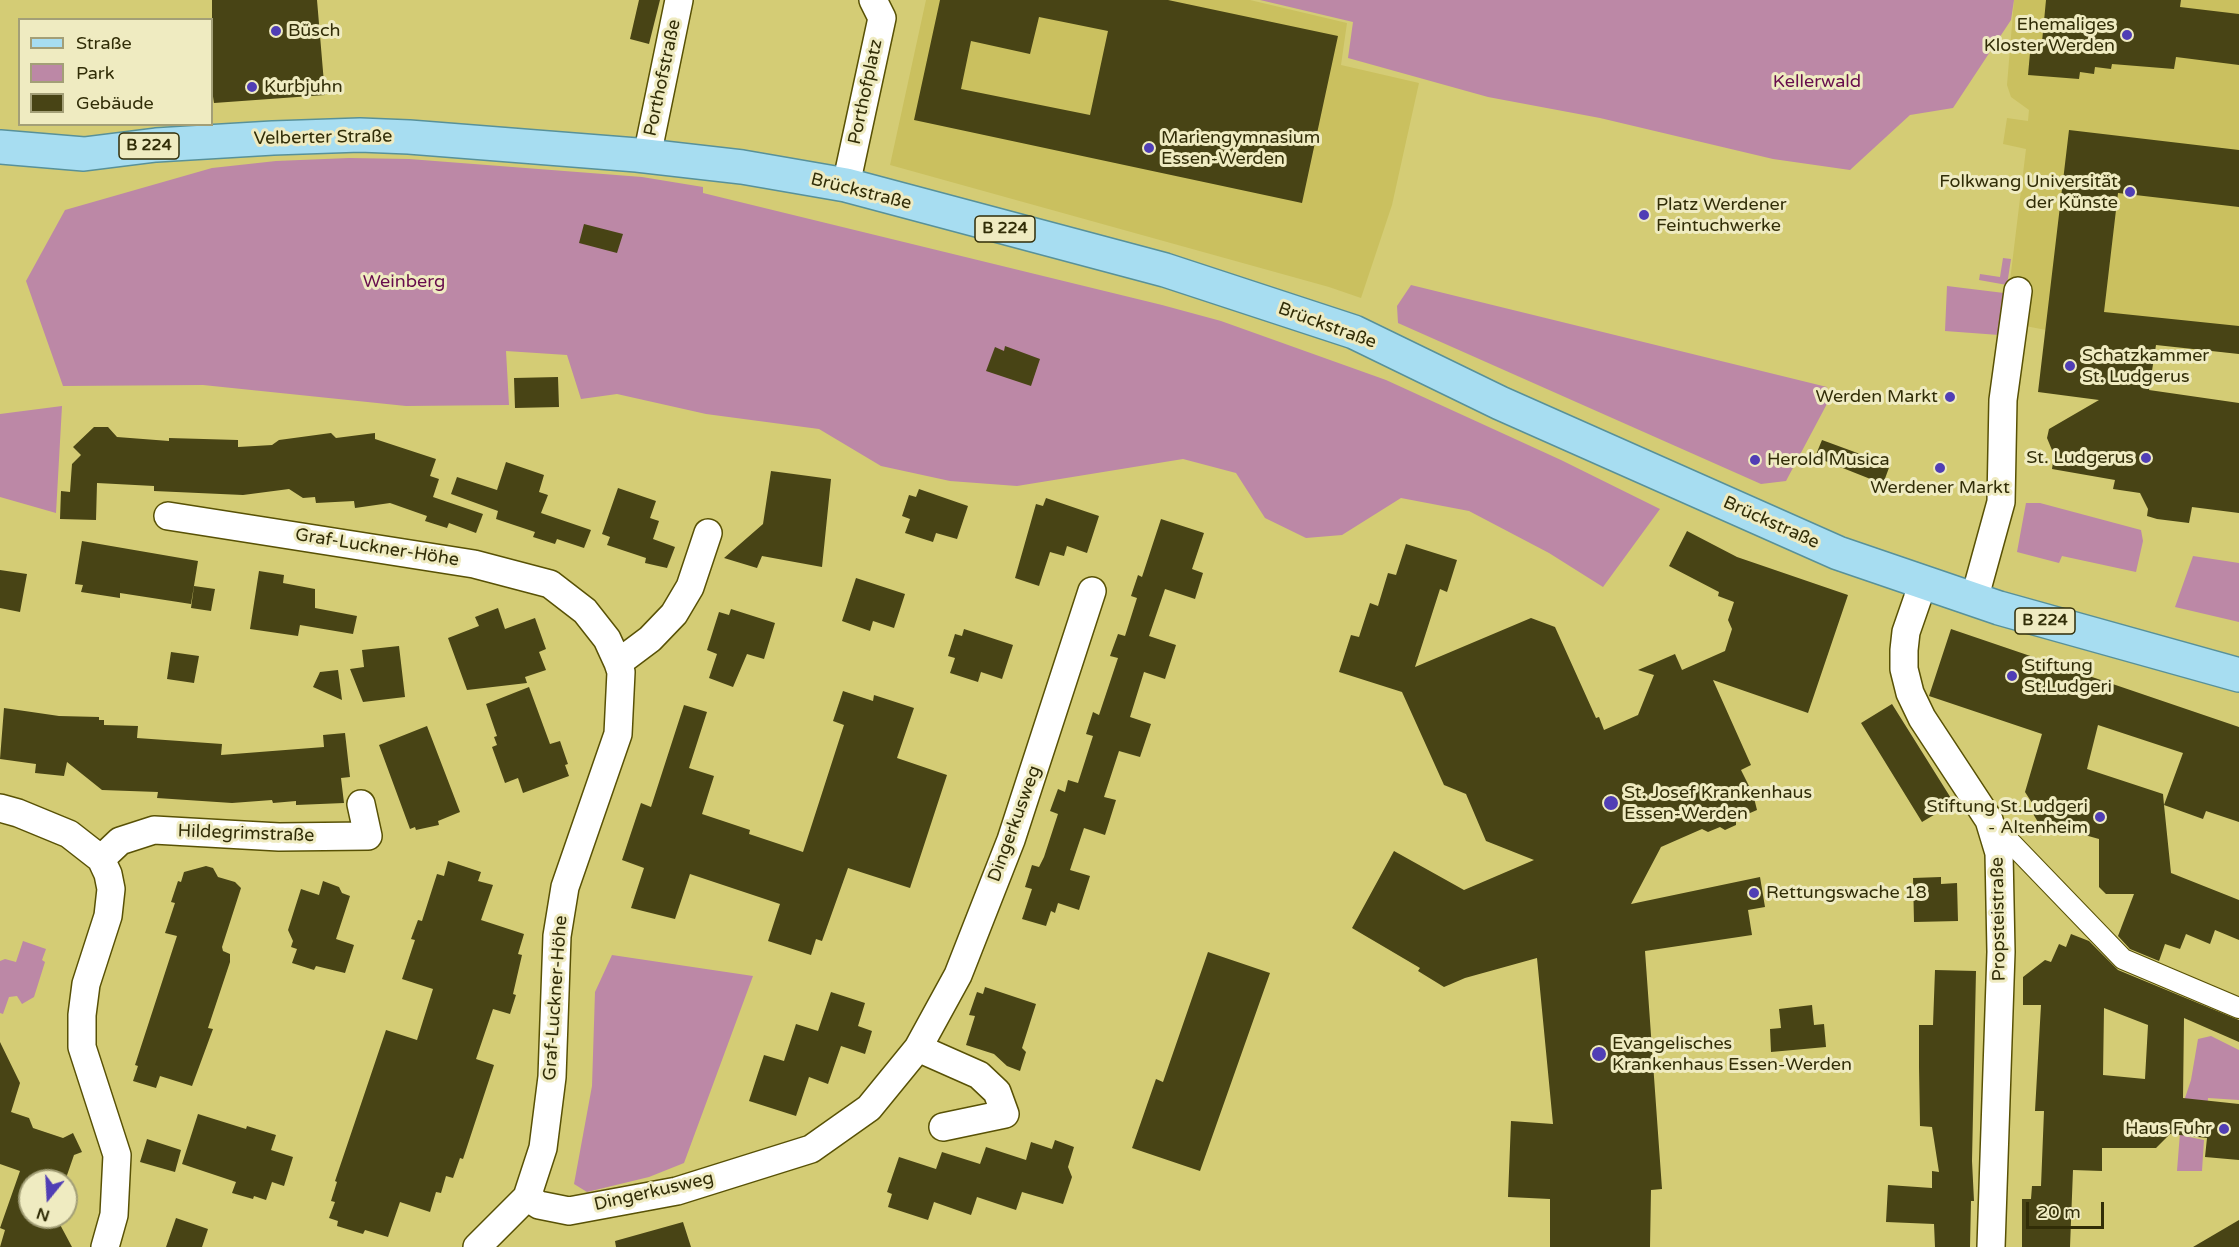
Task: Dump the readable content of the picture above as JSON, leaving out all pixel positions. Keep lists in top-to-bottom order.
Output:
{
  "streets": {
    "main road": ["Velberter Straße", "B 224", "Brückstraße"],
    "street": [
      "Porthofstraße",
      "Porthofplatz",
      "Graf-Luckner-Höhe",
      "Dingerkusweg",
      "Hildegrimstraße",
      "Propsteistraße"
    ]
  },
  "crossings": [
    ["Porthofstraße", "Velberter Straße"],
    ["Porthofstraße", "Brückstraße"],
    ["Porthofplatz", "Brückstraße"],
    ["Velberter Straße", "Brückstraße"],
    ["Brückstraße", "Propsteistraße"],
    ["Graf-Luckner-Höhe", "Dingerkusweg"]
  ],
  "parks": ["Kellerwald", "Weinberg"],
  "places": [
    "Büsch",
    "Ehemaliges Kloster Werden",
    "Kurbjuhn",
    "Mariengymnasium Essen-Werden",
    "Folkwang Universität der Künste",
    "Platz Werdener Feintuchwerke",
    "Schatzkammer St. Ludgerus",
    "Werden Markt",
    "St. Ludgerus",
    "Herold Musica",
    "Werdener Markt",
    "Stiftung St.Ludgeri",
    "St. Josef Krankenhaus Essen-Werden",
    "Stiftung St.Ludgeri - Altenheim",
    "Rettungswache 18",
    "Evangelisches Krankenhaus Essen-Werden",
    "Haus Fuhr"
  ],
  "legend": ["Straße", "Park", "Gebäude"],
  "scale_bar": "20 m",
  "north": "bottom"
}
